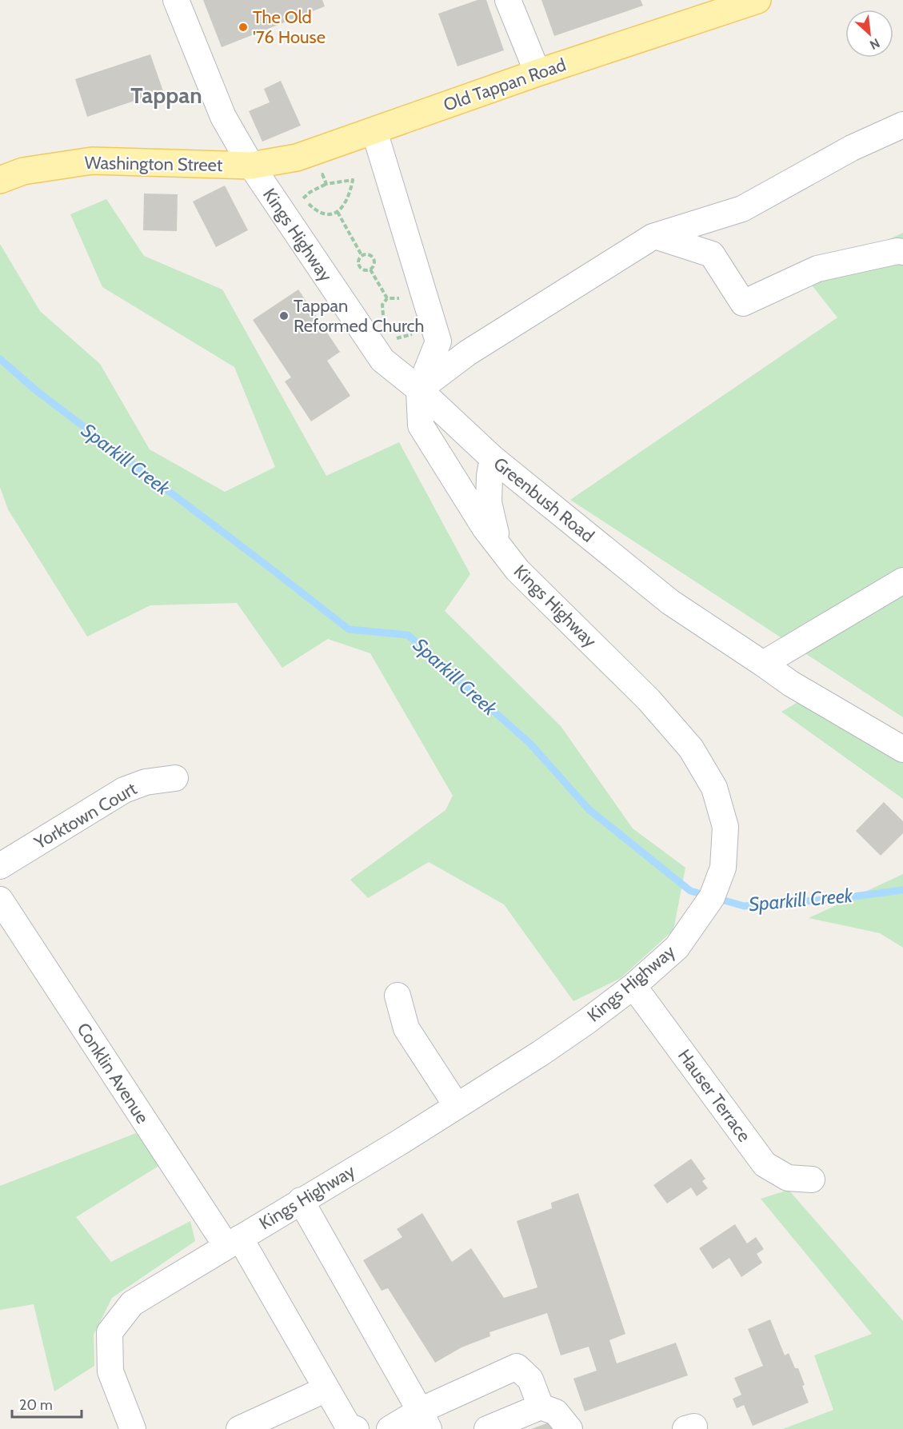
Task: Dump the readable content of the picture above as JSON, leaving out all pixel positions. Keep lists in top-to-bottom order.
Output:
{
  "streets": {
    "main road": ["Old Tappan Road", "Washington Street"],
    "street": [
      "Kings Highway",
      "Greenbush Road",
      "Yorktown Court",
      "Conklin Avenue",
      "Hauser Terrace"
    ]
  },
  "crossings": [
    ["Old Tappan Road", "Washington Street"],
    ["Old Tappan Road", "Kings Highway"],
    ["Washington Street", "Kings Highway"],
    ["Kings Highway", "Greenbush Road"],
    ["Kings Highway", "Conklin Avenue"],
    ["Kings Highway", "Hauser Terrace"]
  ],
  "districts": ["Tappan"],
  "water": ["Sparkill Creek"],
  "places": ["The Old '76 House", "Tappan Reformed Church"],
  "scale_bar": "20 m",
  "north": "bottom right"
}
